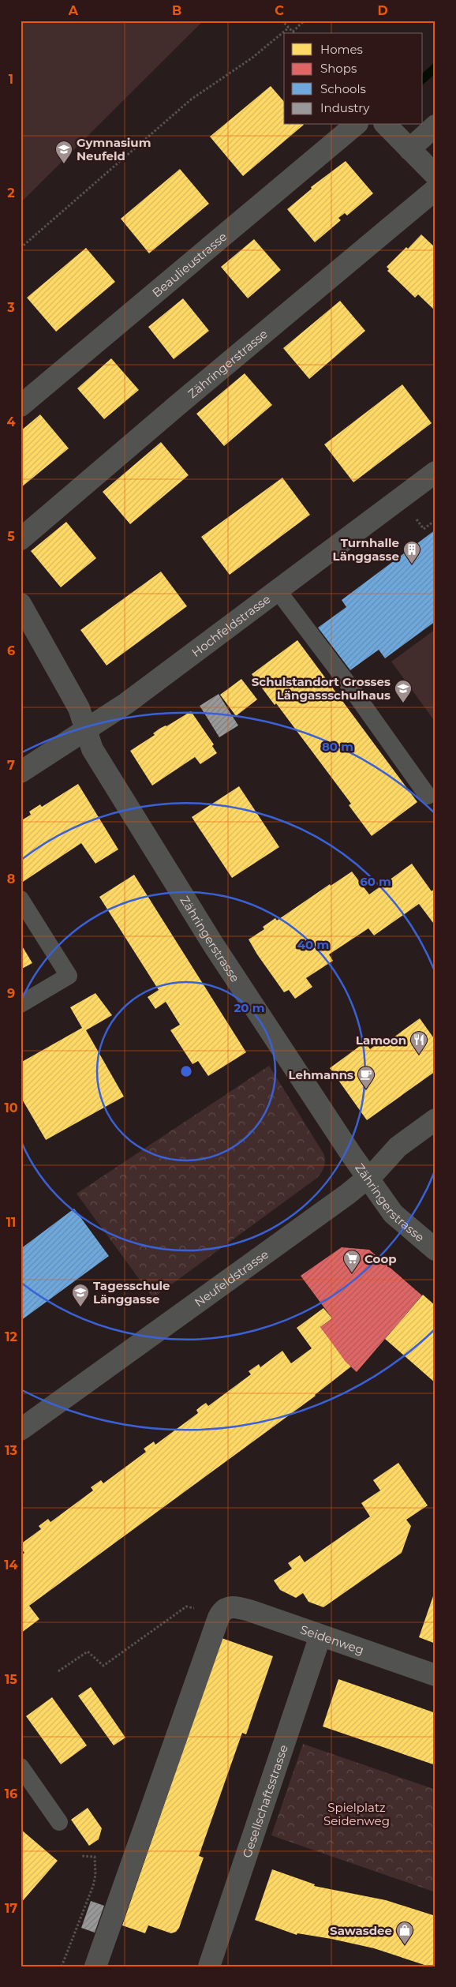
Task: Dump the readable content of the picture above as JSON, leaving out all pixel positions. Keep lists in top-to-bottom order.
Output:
{
  "streets": {
    "street": [
      "Beaulieustrasse",
      "Zähringerstrasse",
      "Hochfeldstrasse",
      "Neufeldstrasse",
      "Seidenweg",
      "Gesellschaftsstrasse"
    ]
  },
  "crossings": [
    ["Zähringerstrasse", "Hochfeldstrasse"],
    ["Zähringerstrasse", "Neufeldstrasse"],
    ["Seidenweg", "Gesellschaftsstrasse"]
  ],
  "parks": ["Spielplatz Seidenweg"],
  "places": {
    "school or university": ["Gymnasium Neufeld", "Schulstandort Grosses Längassschulhaus", "Tagesschule Länggasse"],
    "building": ["Turnhalle Länggasse"],
    "restaurant": ["Lamoon"],
    "cafe": ["Lehmanns"],
    "supermarket": ["Coop"],
    "shop": ["Sawasdee"]
  },
  "legend": [
    "Homes",
    "Shops",
    "Schools",
    "Industry"
  ],
  "grid": {
    "columns": [
      "A",
      "B",
      "C",
      "D"
    ],
    "rows": [
      "1",
      "2",
      "3",
      "4",
      "5",
      "6",
      "7",
      "8",
      "9",
      "10",
      "11",
      "12",
      "13",
      "14",
      "15",
      "16",
      "17"
    ]
  },
  "rings": [
    "80 m",
    "60 m",
    "40 m",
    "20 m"
  ]
}
